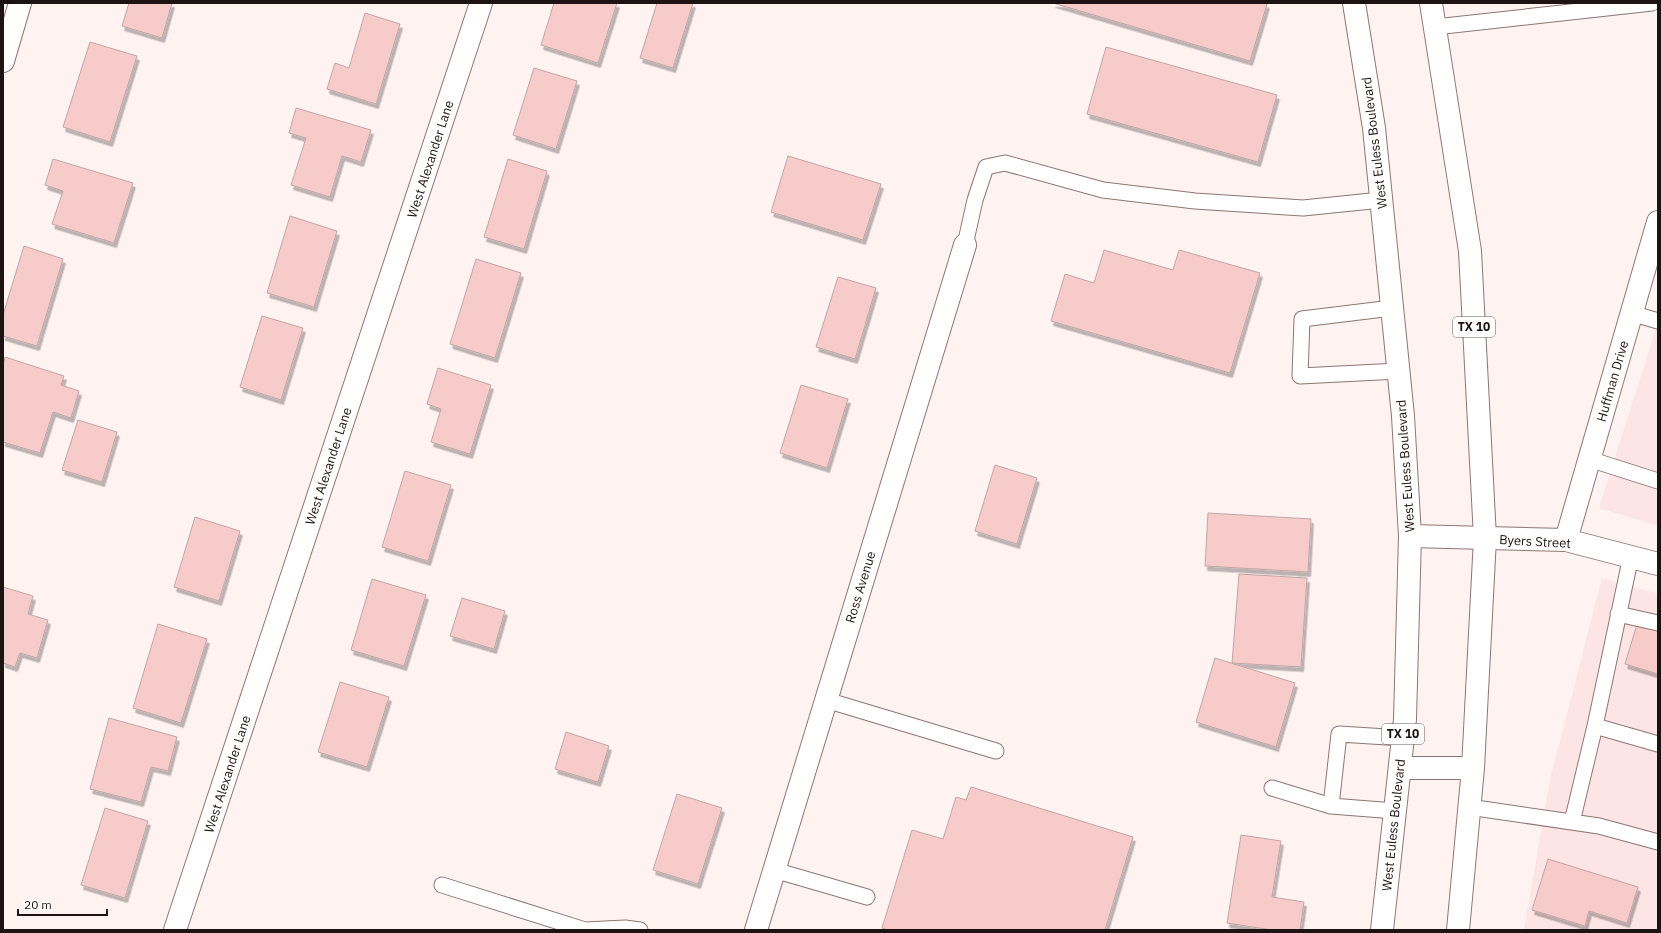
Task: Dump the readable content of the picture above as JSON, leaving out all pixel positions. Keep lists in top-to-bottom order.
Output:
{
  "streets": {
    "street": [
      "West Euless Boulevard",
      "West Alexander Lane",
      "TX 10",
      "Huffman Drive",
      "Byers Street",
      "Ross Avenue"
    ]
  },
  "crossings": [
    ["West Euless Boulevard", "Byers Street"],
    ["TX 10", "Byers Street"],
    ["Huffman Drive", "Byers Street"]
  ],
  "scale_bar": "20 m"
}
